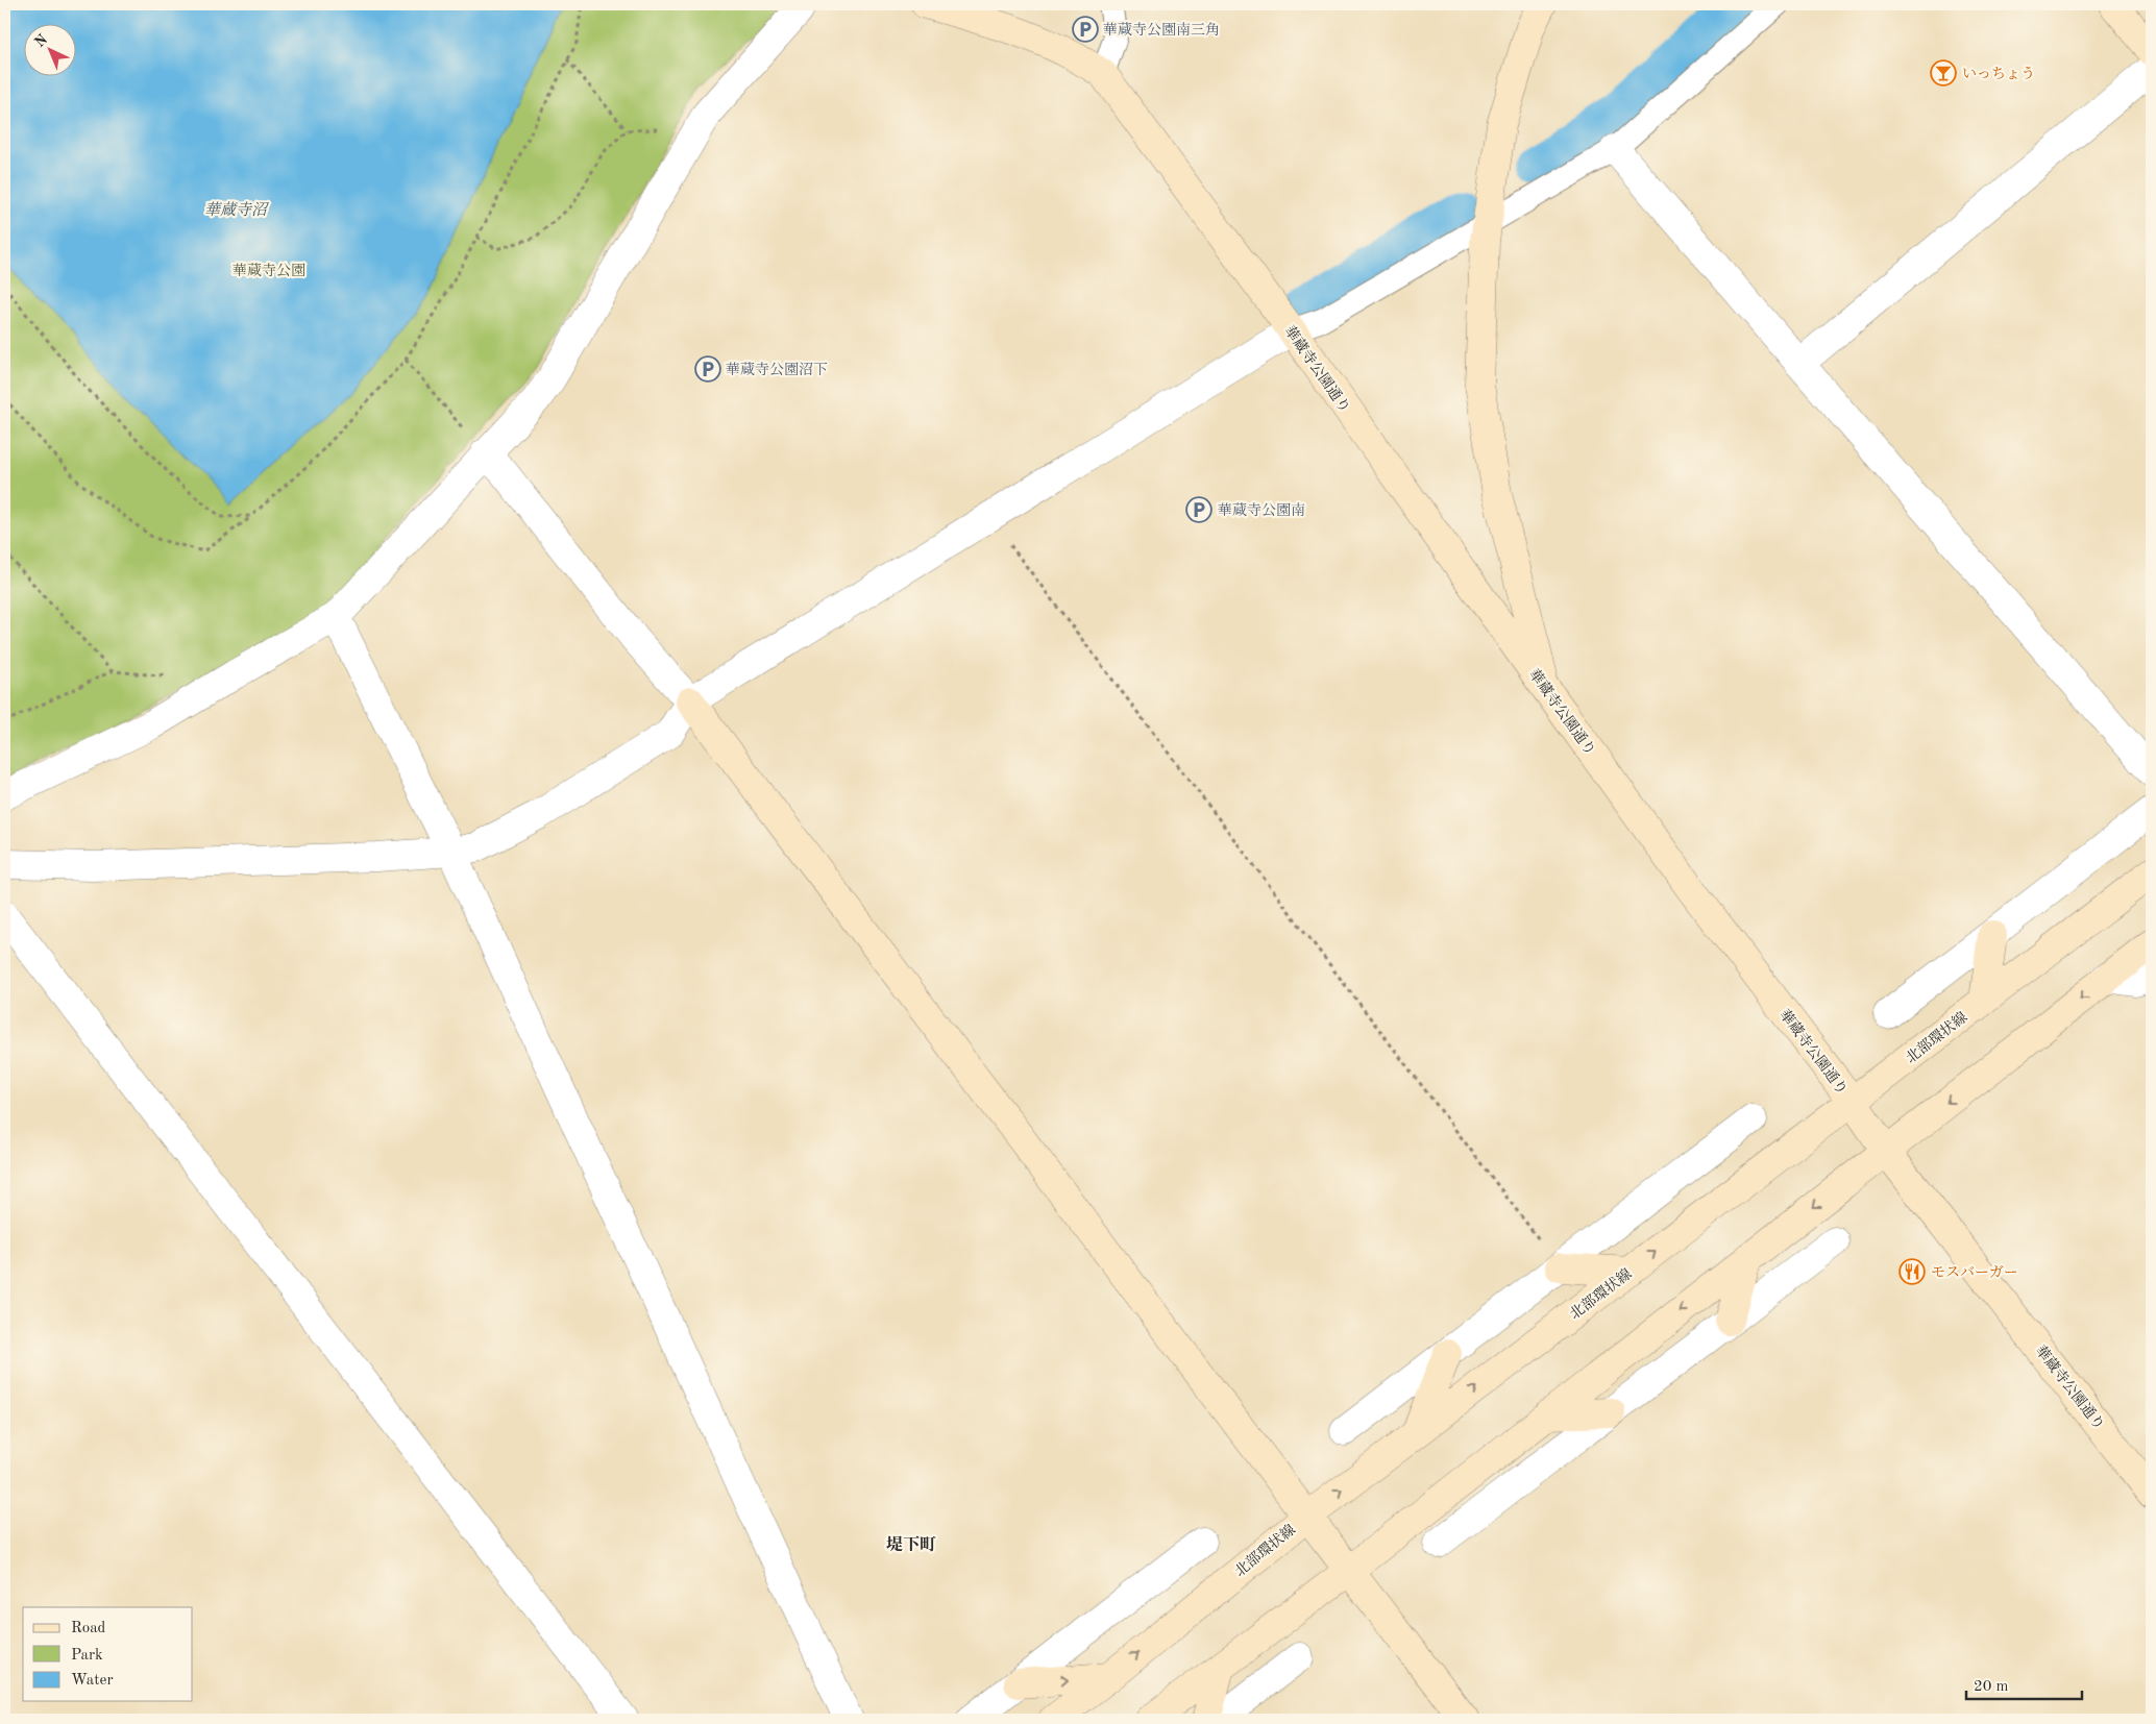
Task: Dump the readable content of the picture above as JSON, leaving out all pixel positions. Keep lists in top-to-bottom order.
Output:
{
  "streets": {
    "street": ["華蔵寺公園通り", "北部環状線"]
  },
  "crossings": [
    ["華蔵寺公園通り", "北部環状線"]
  ],
  "districts": ["堤下町"],
  "water": ["華蔵寺沼"],
  "parks": ["華蔵寺公園"],
  "places": {
    "parking": ["華蔵寺公園南三角", "華蔵寺公園沼下", "華蔵寺公園南"],
    "bar": ["いっちょう"],
    "restaurant": ["モスバーガー"]
  },
  "legend": ["Road", "Park", "Water"],
  "scale_bar": "20 m",
  "north": "top left"
}
